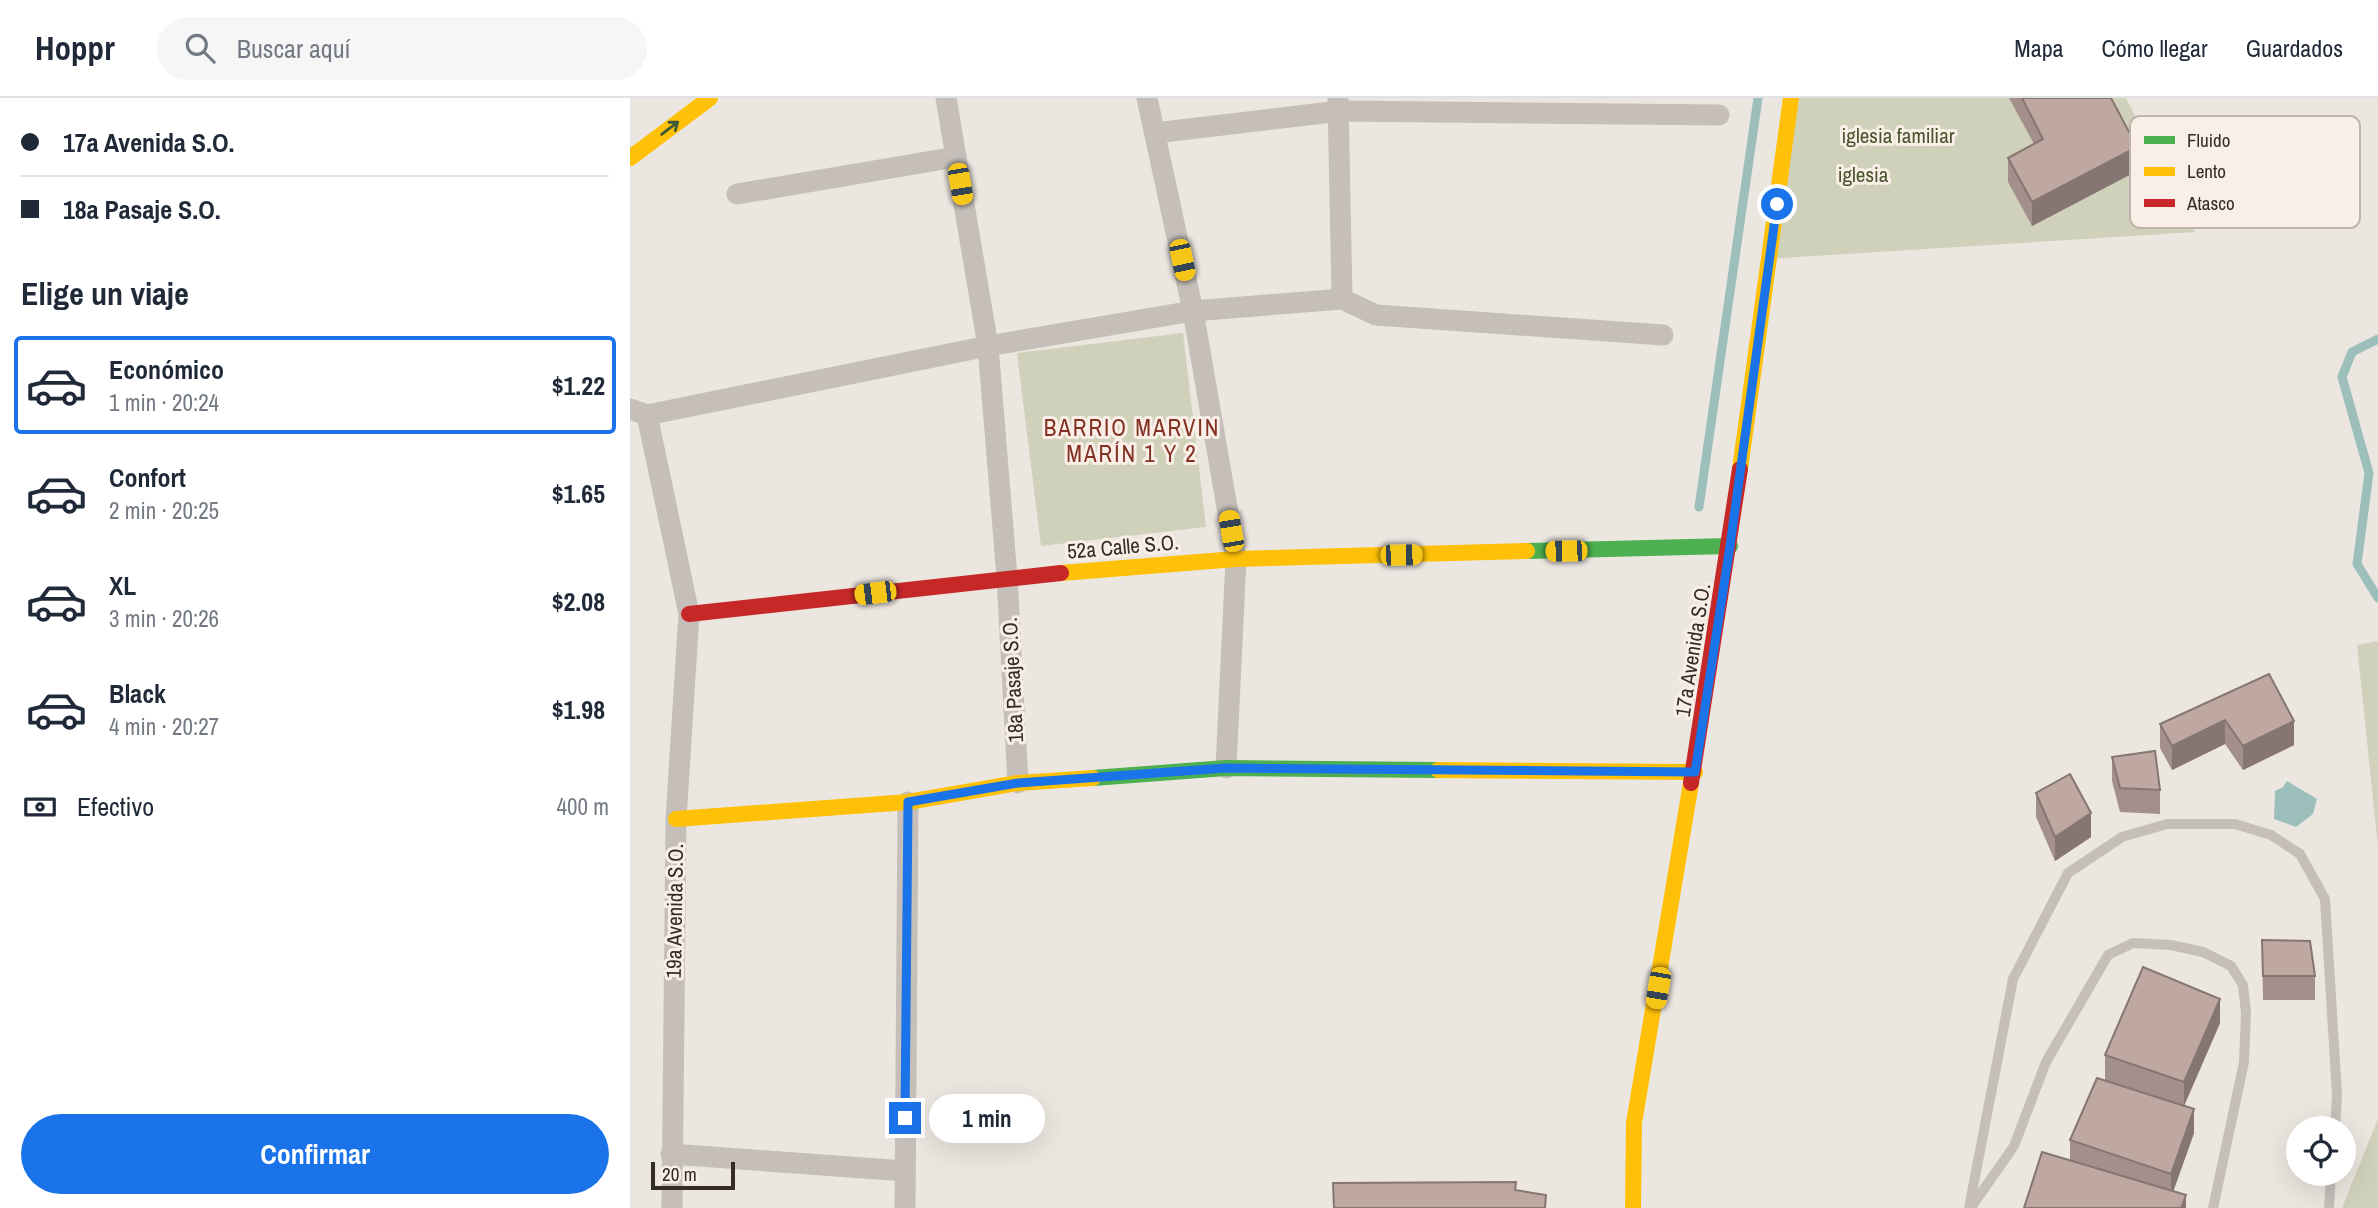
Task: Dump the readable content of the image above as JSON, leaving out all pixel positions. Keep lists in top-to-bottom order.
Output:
{
  "streets": {
    "street": [
      "52a Calle S.O.",
      "17a Avenida S.O.",
      "18a Pasaje S.O.",
      "19a Avenida S.O."
    ]
  },
  "crossings": [
    ["52a Calle S.O.", "17a Avenida S.O."],
    ["52a Calle S.O.", "18a Pasaje S.O."],
    ["52a Calle S.O.", "19a Avenida S.O."]
  ],
  "districts": ["BARRIO MARVIN MARÍN 1 Y 2"],
  "parks": ["iglesia familiar", "iglesia"],
  "legend": ["Fluido", "Lento", "Atasco"],
  "scale_bar": "20 m",
  "page": {
    "header": "Hoppr",
    "search": "Buscar aquí",
    "nav": ["Mapa", "Cómo llegar", "Guardados"],
    "banner": ["17a Avenida S.O.", "18a Pasaje S.O."],
    "heading": "Elige un viaje",
    "list": [
      {
        "name": "Económico",
        "note": "1 min · 20:24",
        "value": "$1.22"
      },
      {
        "name": "Confort",
        "note": "2 min · 20:25",
        "value": "$1.65"
      },
      {
        "name": "XL",
        "note": "3 min · 20:26",
        "value": "$2.08"
      },
      {
        "name": "Black",
        "note": "4 min · 20:27",
        "value": "$1.98"
      }
    ],
    "pay": ["Efectivo", "400 m"],
    "bubble": "1 min",
    "buttons": "Confirmar",
    "scale": "20 m"
  }
}
